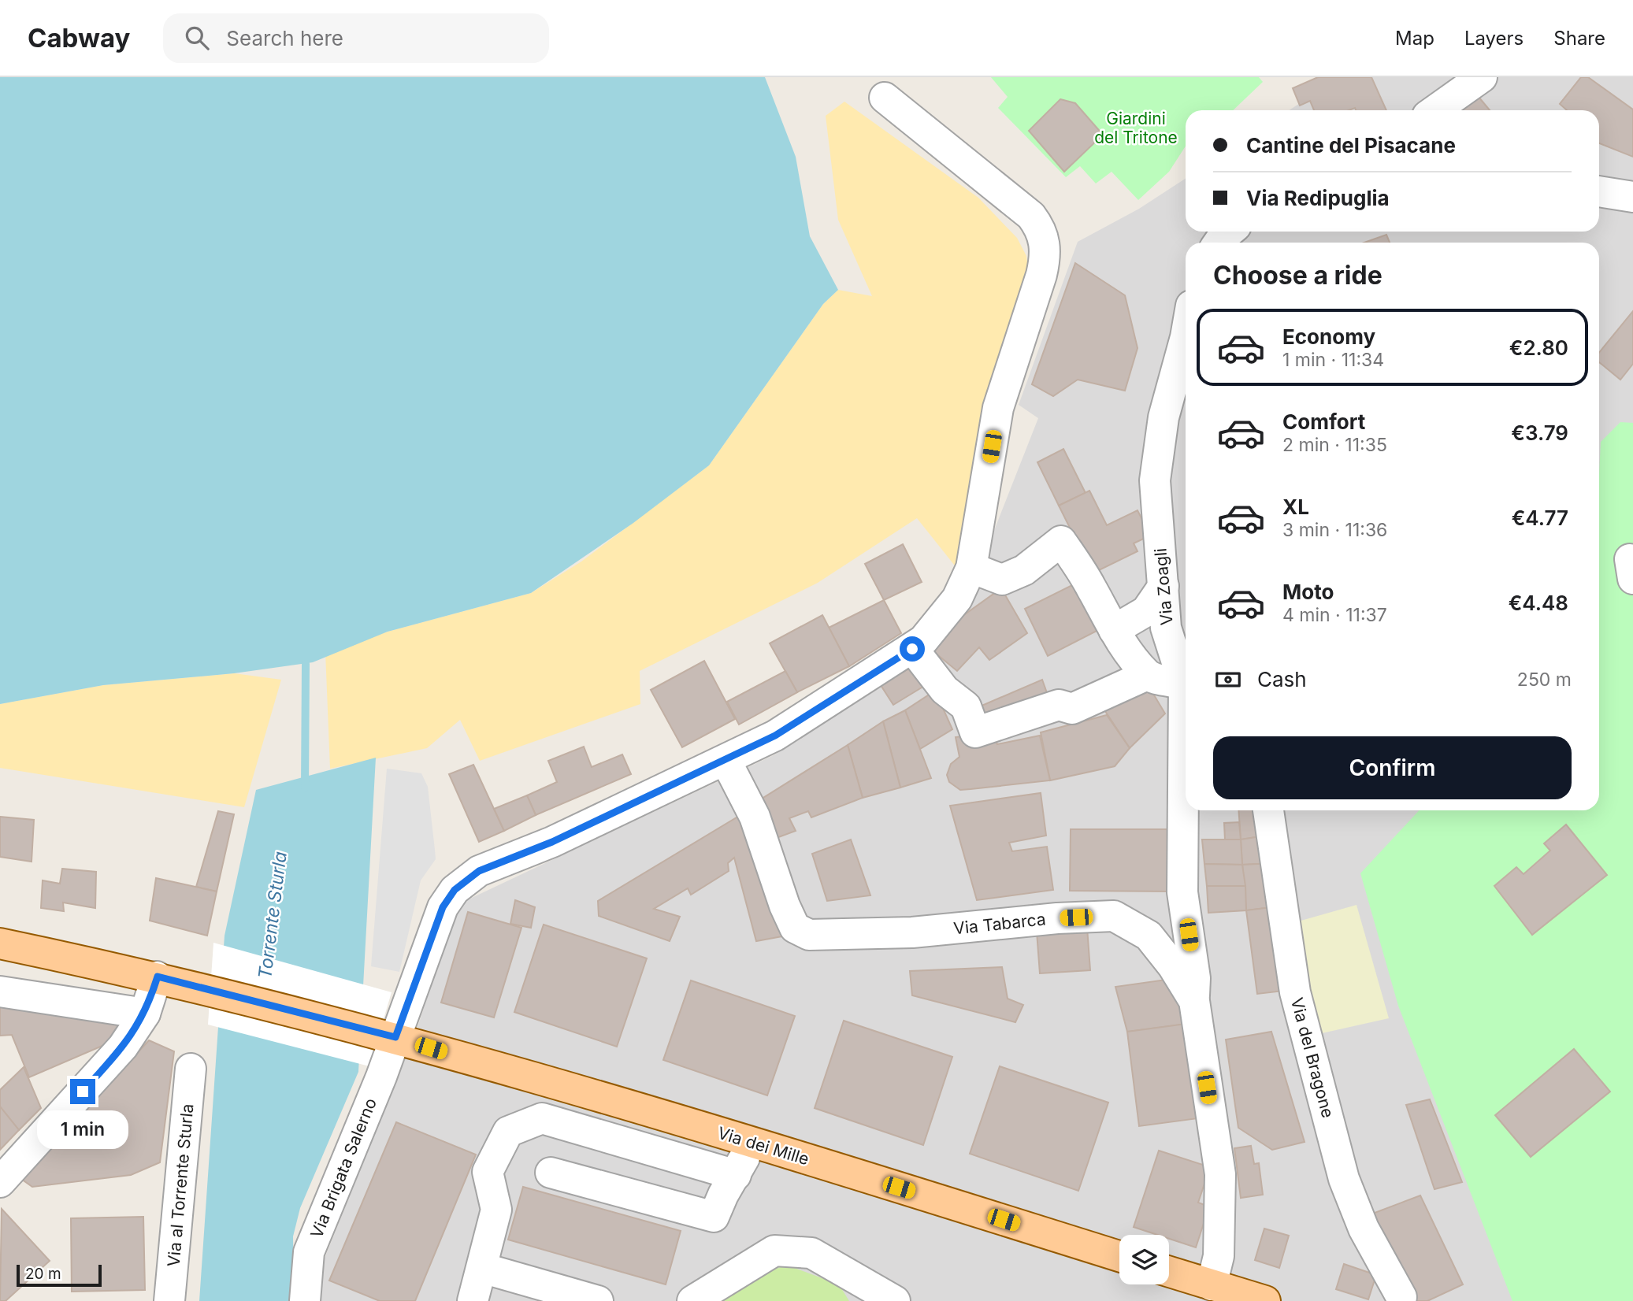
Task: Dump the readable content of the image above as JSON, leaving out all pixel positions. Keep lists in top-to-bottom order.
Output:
{
  "streets": {
    "main road": ["Via dei Mille"],
    "street": [
      "Via Zoagli",
      "Via Tabarca",
      "Via del Bragone",
      "Via Brigata Salerno",
      "Via al Torrente Sturla"
    ]
  },
  "crossings": [
    ["Via Zoagli", "Via Tabarca"],
    ["Via Tabarca", "Via Brigata Salerno"],
    ["Via dei Mille", "Via Brigata Salerno"]
  ],
  "water": ["Torrente Sturla"],
  "parks": ["Giardini del Tritone"],
  "scale_bar": "20 m",
  "page": {
    "header": "Cabway",
    "search": "Search here",
    "nav": ["Map", "Layers", "Share"],
    "banner": ["Cantine del Pisacane", "Via Redipuglia"],
    "heading": "Choose a ride",
    "list": [
      {
        "name": "Economy",
        "note": "1 min · 11:34",
        "value": "€2.80"
      },
      {
        "name": "Comfort",
        "note": "2 min · 11:35",
        "value": "€3.79"
      },
      {
        "name": "XL",
        "note": "3 min · 11:36",
        "value": "€4.77"
      },
      {
        "name": "Moto",
        "note": "4 min · 11:37",
        "value": "€4.48"
      }
    ],
    "pay": ["Cash", "250 m"],
    "buttons": "Confirm",
    "bubble": "1 min",
    "scale": "20 m"
  }
}
